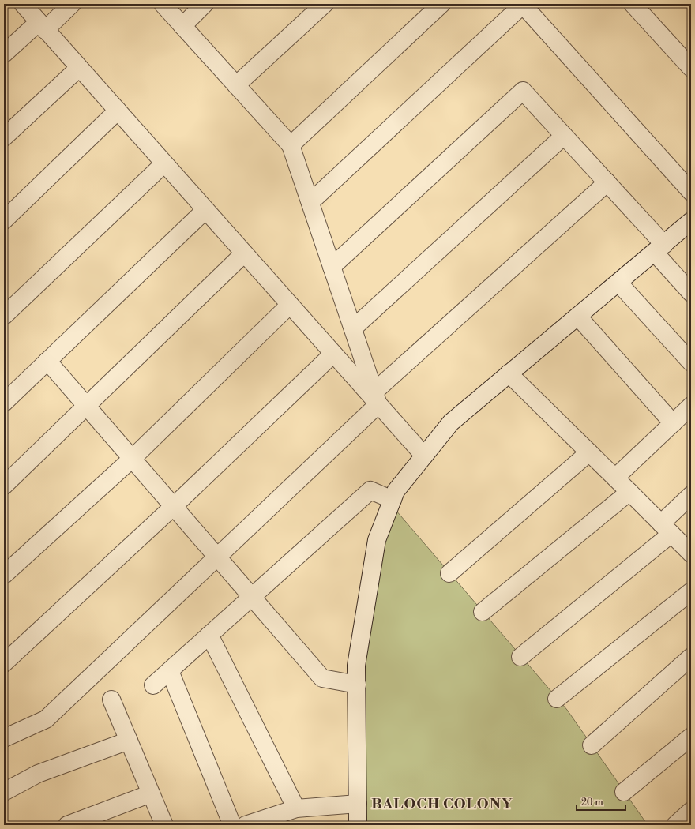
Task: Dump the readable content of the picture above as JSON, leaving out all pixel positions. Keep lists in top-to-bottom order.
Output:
{
  "districts": ["BALOCH COLONY"],
  "scale_bar": "20 m"
}
